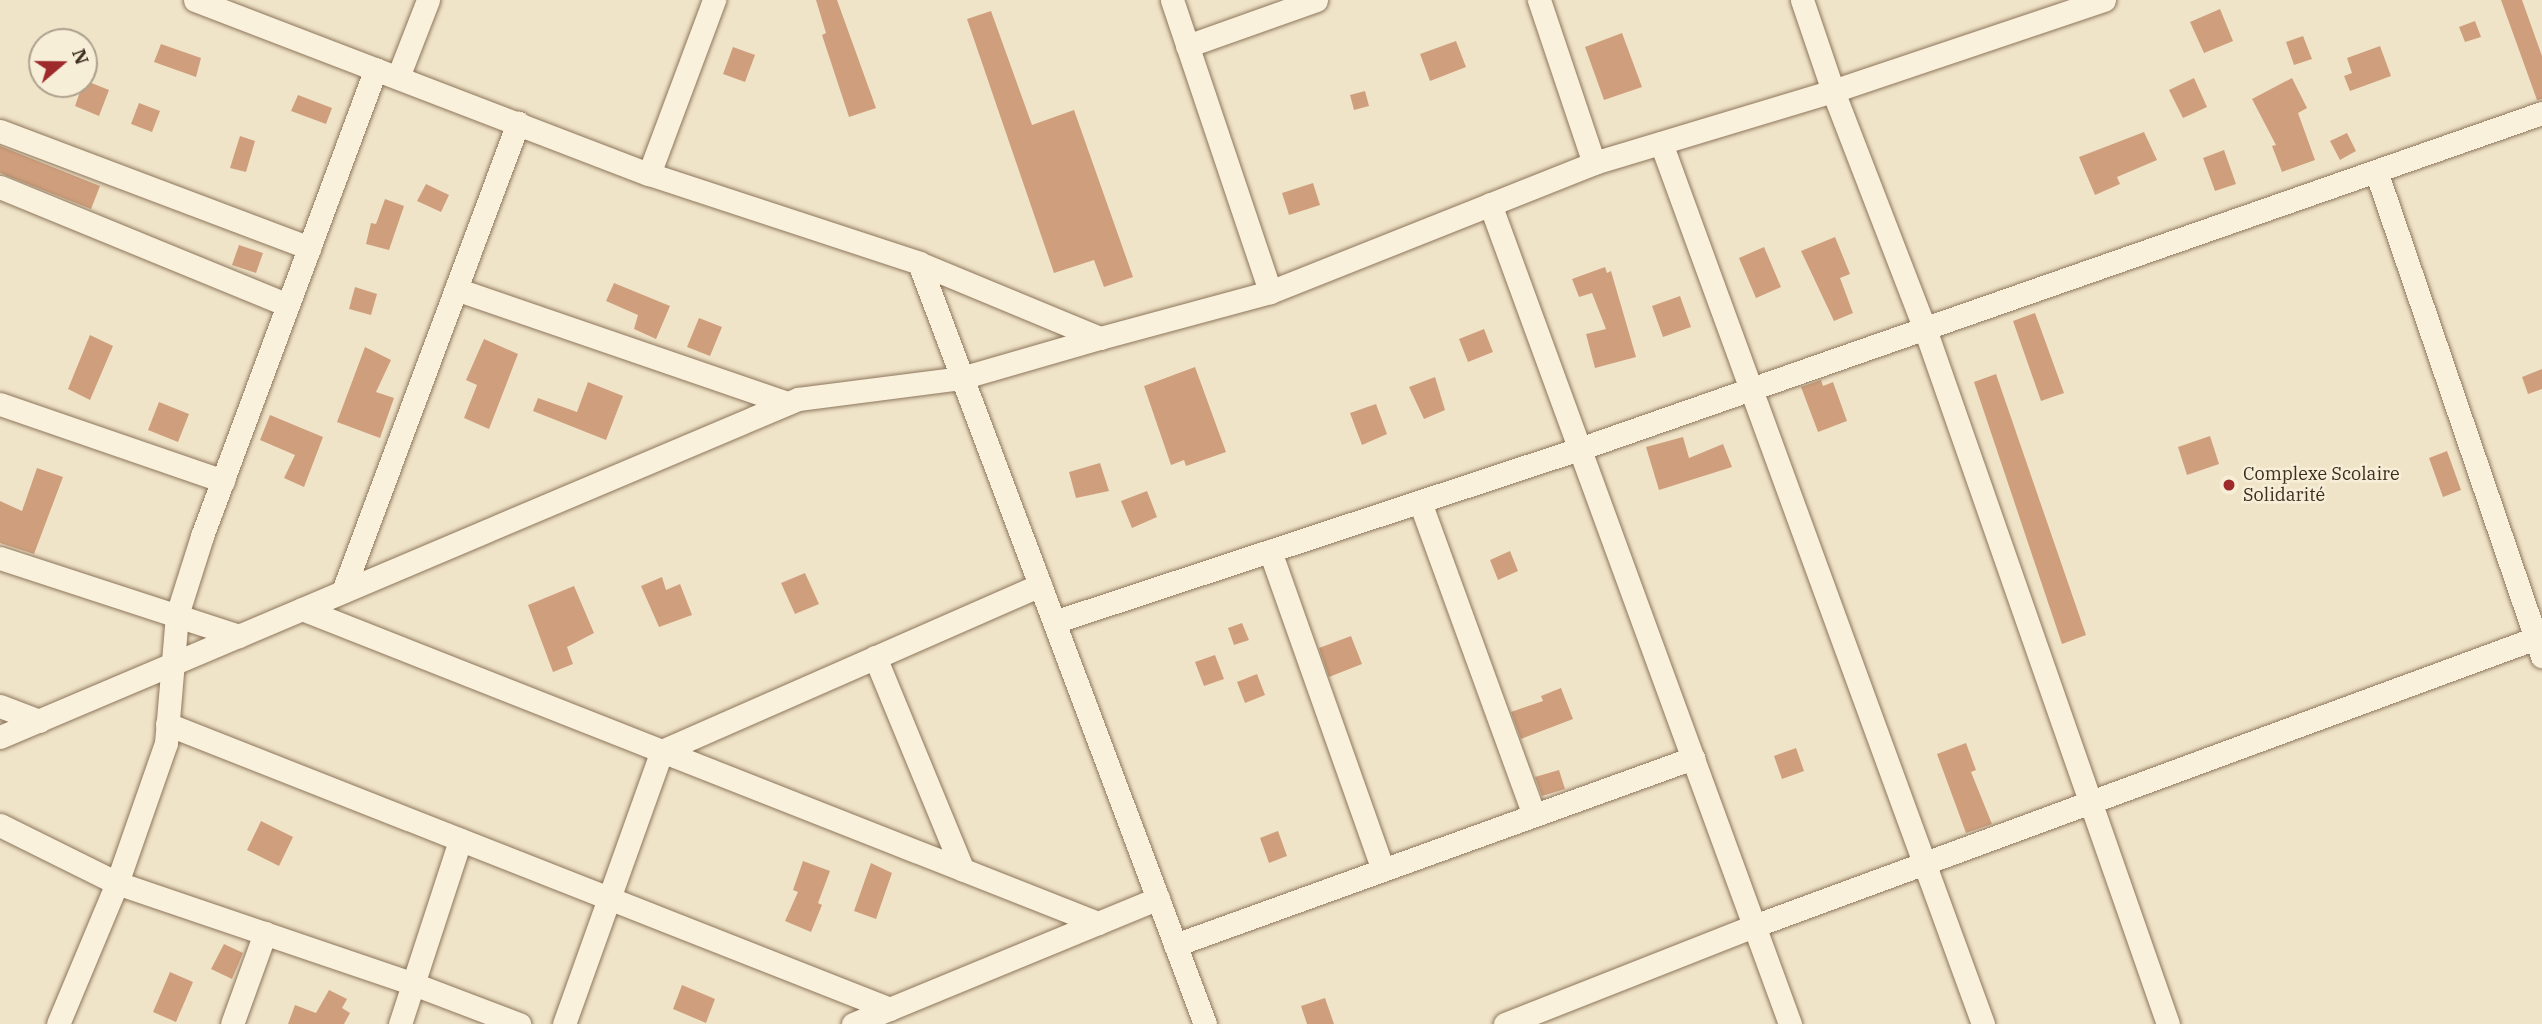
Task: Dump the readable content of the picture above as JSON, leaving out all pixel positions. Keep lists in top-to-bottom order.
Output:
{
  "places": ["Complexe Scolaire Solidarité"],
  "north": "right"
}
